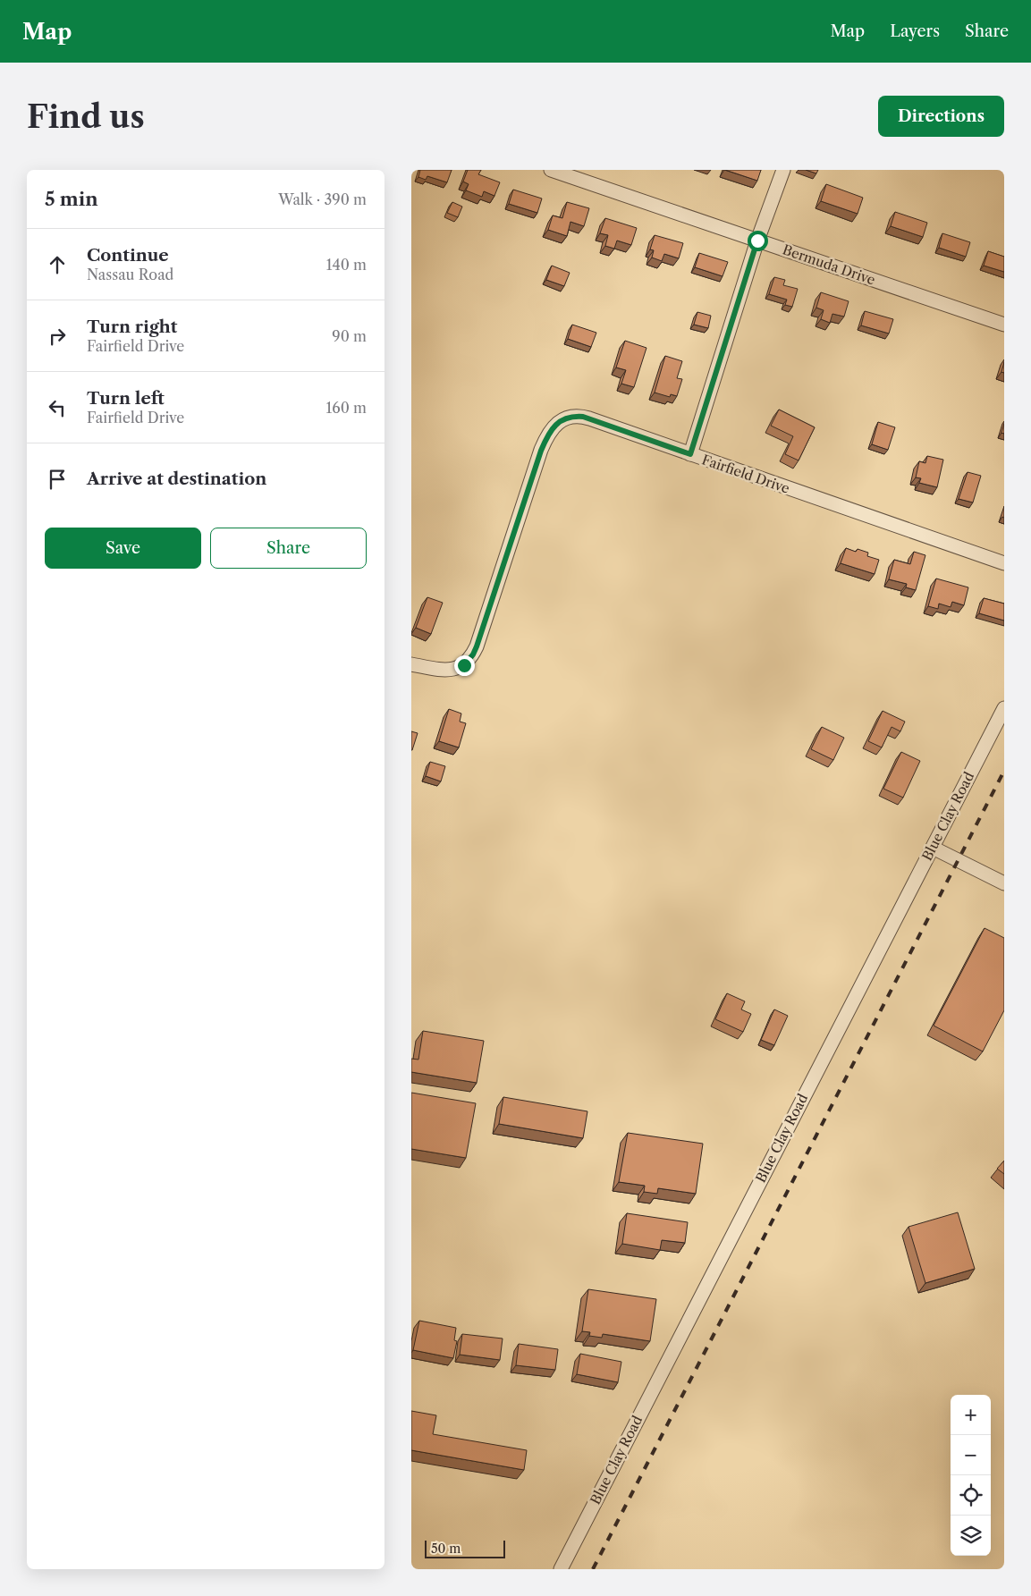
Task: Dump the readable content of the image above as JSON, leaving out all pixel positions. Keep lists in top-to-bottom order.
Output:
{
  "streets": {
    "street": ["Bermuda Drive", "Fairfield Drive", "Blue Clay Road"]
  },
  "scale_bar": "50 m",
  "page": {
    "header": "Map",
    "nav": ["Map", "Layers", "Share"],
    "buttons": [
      "Directions",
      ["Save", "Share"]
    ],
    "title": "Find us",
    "heading": ["5 min", "Walk · 390 m"],
    "list": [
      ["Continue", "Nassau Road", "140 m"],
      ["Turn right", "Fairfield Drive", "90 m"],
      ["Turn left", "Fairfield Drive", "160 m"],
      "Arrive at destination"
    ],
    "map_buttons": ["+", "−"],
    "scale": "50 m"
  }
}
